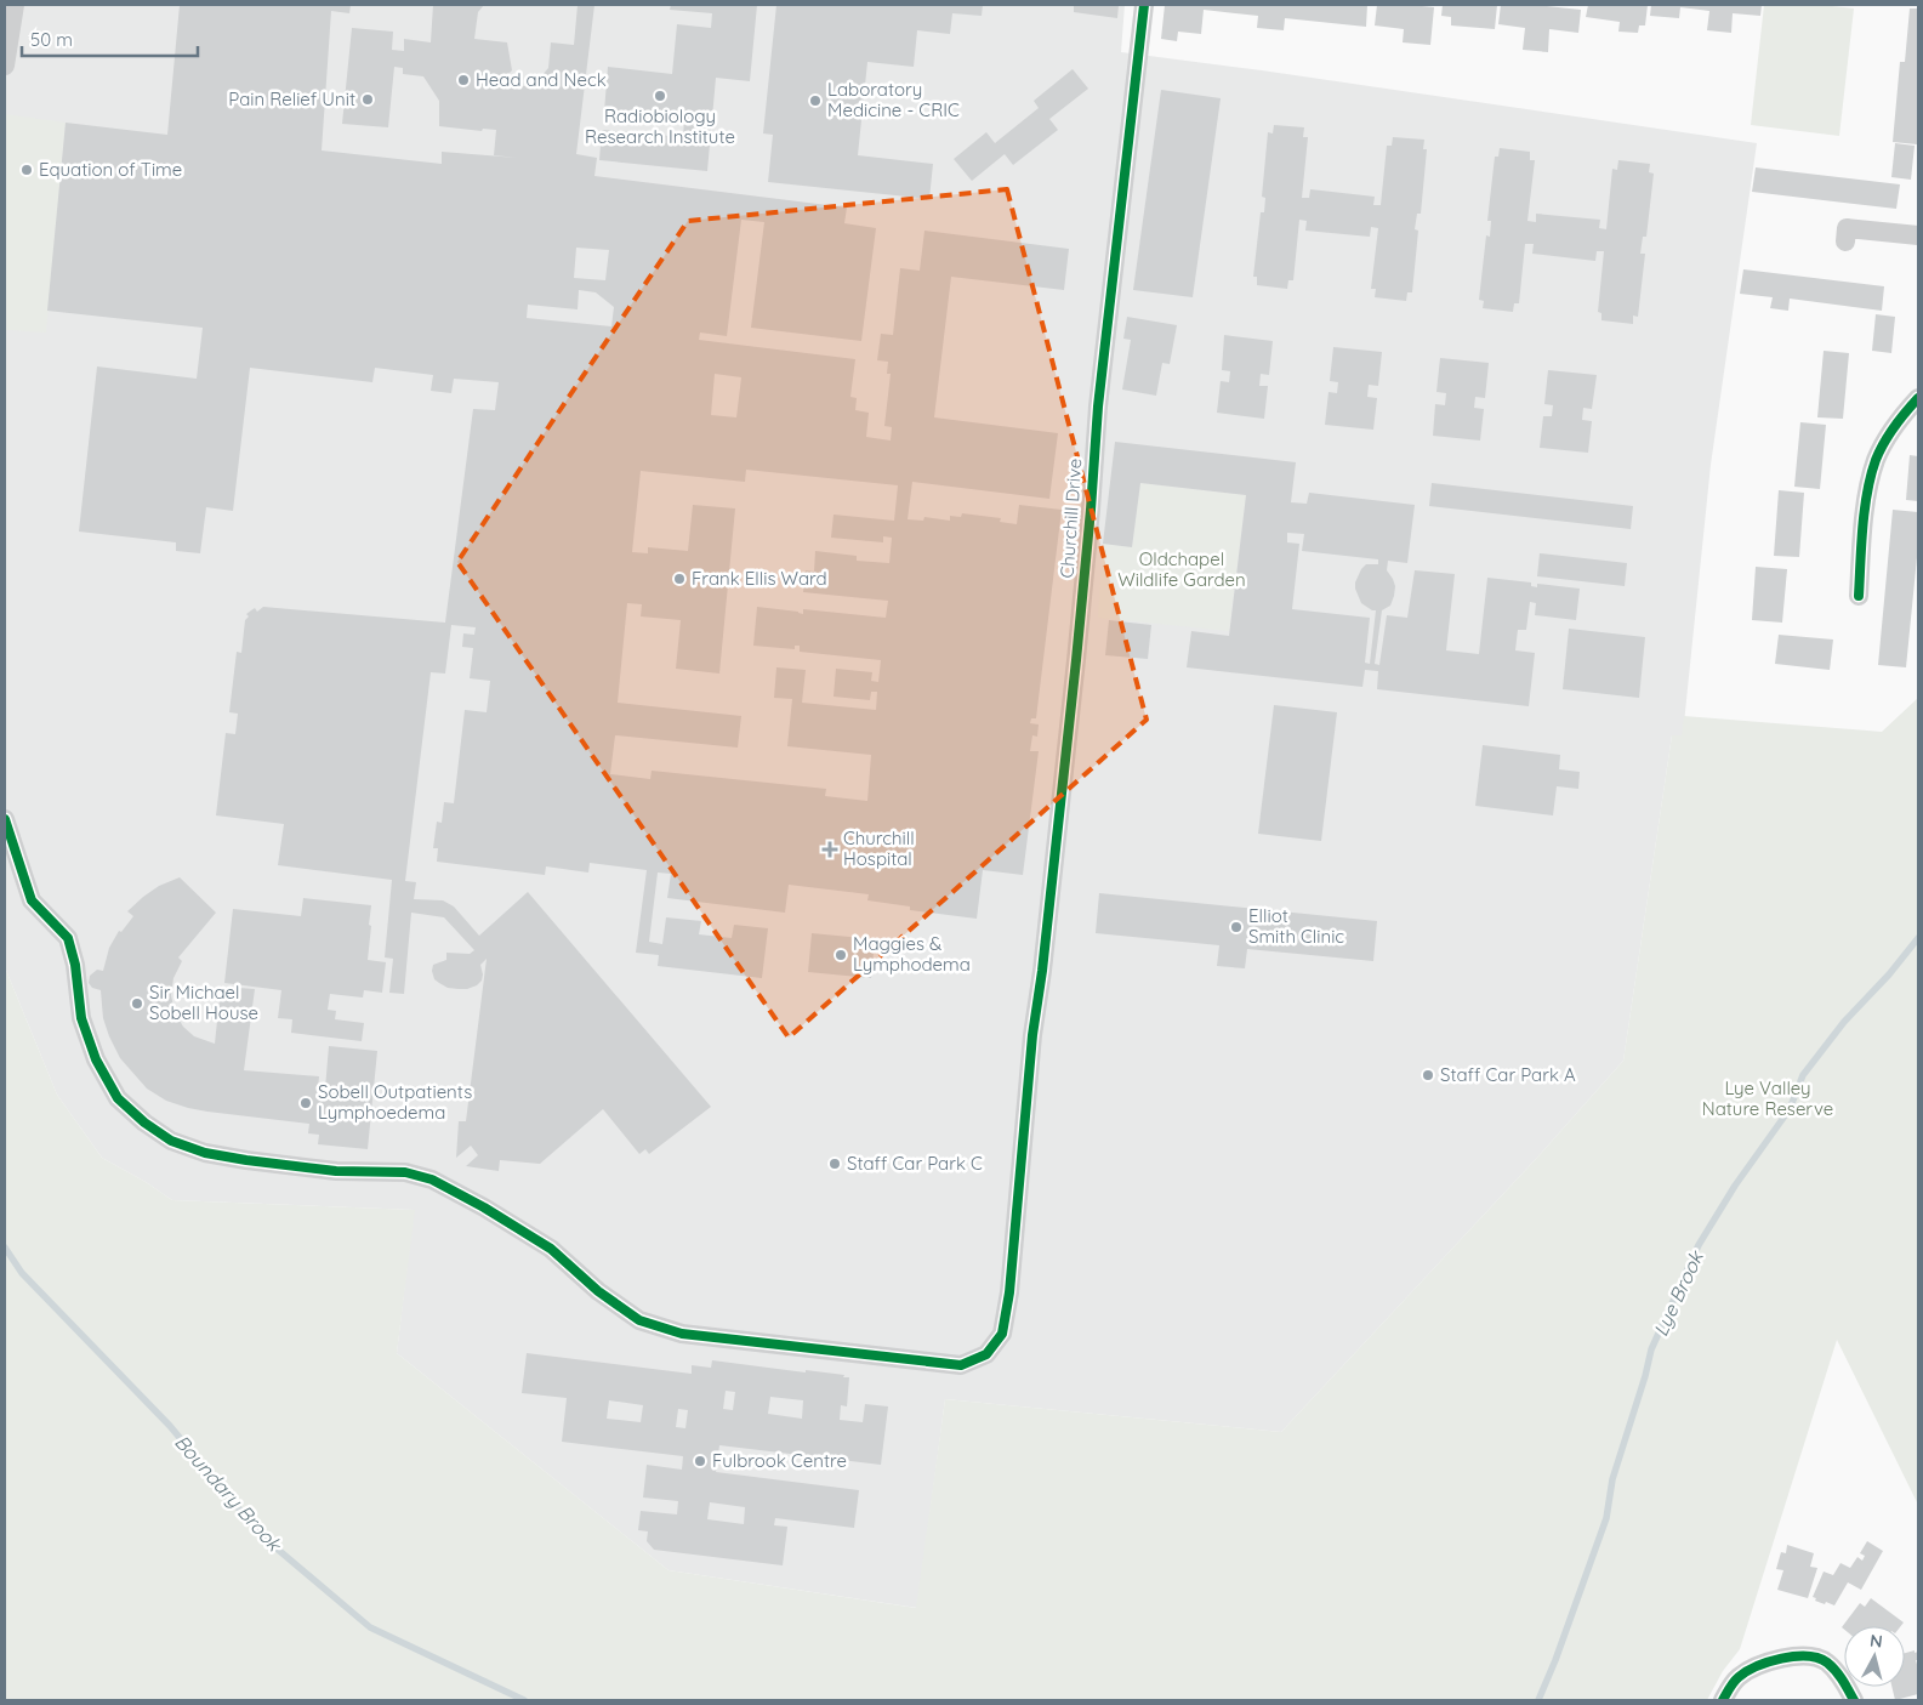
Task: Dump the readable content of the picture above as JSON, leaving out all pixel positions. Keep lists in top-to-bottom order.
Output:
{
  "streets": {
    "street": ["Churchill Drive"]
  },
  "water": ["Lye Brook", "Boundary Brook"],
  "parks": ["Oldchapel Wildlife Garden", "Lye Valley Nature Reserve"],
  "places": {
    "other": [
      "Head and Neck",
      "Radiobiology Research Institute",
      "Pain Relief Unit",
      "Laboratory Medicine - CRIC",
      "Equation of Time",
      "Frank Ellis Ward",
      "Elliot Smith Clinic",
      "Maggies & Lymphodema",
      "Sir Michael Sobell House",
      "Staff Car Park A",
      "Sobell Outpatients Lymphoedema",
      "Staff Car Park C",
      "Fulbrook Centre"
    ],
    "health": ["Churchill Hospital"]
  },
  "scale_bar": "50 m",
  "north": "top"
}
